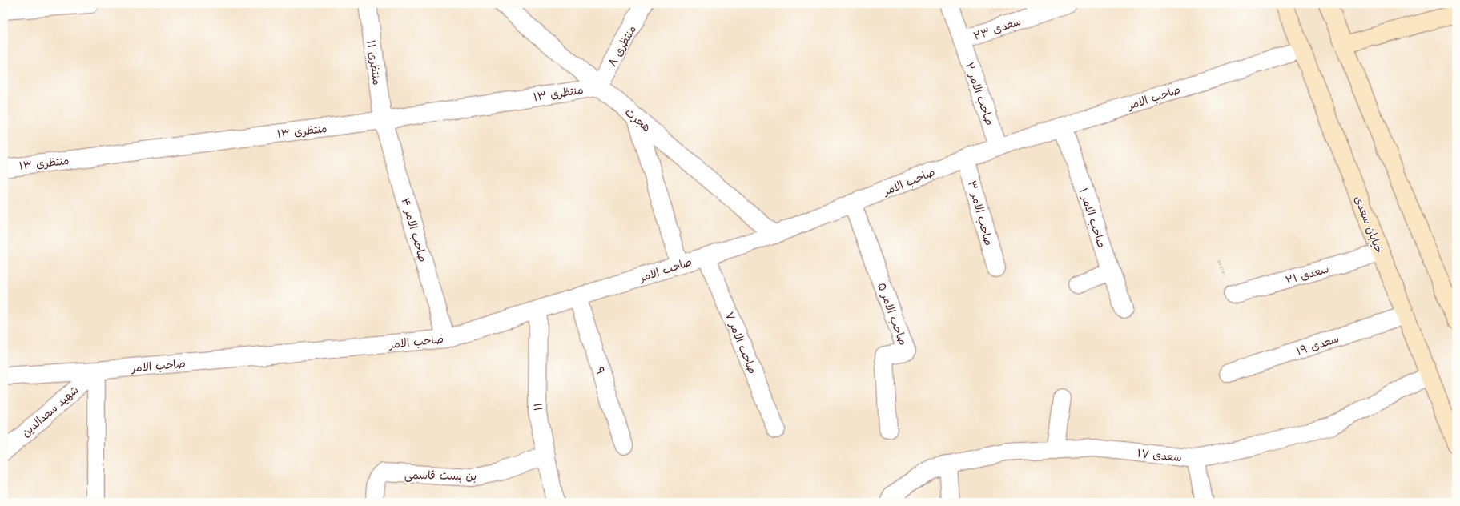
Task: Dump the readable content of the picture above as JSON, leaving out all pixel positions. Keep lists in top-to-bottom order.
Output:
{
  "streets": {
    "main road": ["خیابان سعدی"],
    "street": [
      "سعدی ۲۳",
      "منتظری ۸",
      "منتظری ۱۱",
      "منتظری ۱۳",
      "صاحب الامر ۲",
      "صاحب الامر",
      "هجرت",
      "صاحب الامر ۳",
      "صاحب الامر ۱",
      "صاحب الامر ۴",
      "سعدی ۲۱",
      "صاحب الامر ۵",
      "صاحب الامر ۷",
      "سعدی ۱۹",
      "۹",
      "۱۱",
      "شهید سعدالدین",
      "سعدی ۱۷",
      "بن بست قاسمی"
    ]
  },
  "crossings": [
    ["سعدی ۲۳", "صاحب الامر ۲"],
    ["منتظری ۸", "منتظری ۱۳"],
    ["منتظری ۸", "هجرت"],
    ["منتظری ۱۱", "منتظری ۱۳"],
    ["منتظری ۱۱", "صاحب الامر ۴"],
    ["منتظری ۱۳", "هجرت"],
    ["منتظری ۱۳", "صاحب الامر ۴"],
    ["صاحب الامر ۲", "صاحب الامر"],
    ["صاحب الامر", "هجرت"],
    ["صاحب الامر", "صاحب الامر ۳"],
    ["صاحب الامر", "صاحب الامر ۱"],
    ["صاحب الامر", "خیابان سعدی"],
    ["صاحب الامر", "صاحب الامر ۴"],
    ["صاحب الامر", "صاحب الامر ۵"],
    ["صاحب الامر", "صاحب الامر ۷"],
    ["صاحب الامر", "۹"],
    ["صاحب الامر", "۱۱"],
    ["صاحب الامر", "شهید سعدالدین"],
    ["خیابان سعدی", "سعدی ۲۱"],
    ["خیابان سعدی", "سعدی ۱۹"],
    ["خیابان سعدی", "سعدی ۱۷"],
    ["۱۱", "بن بست قاسمی"]
  ]
}
